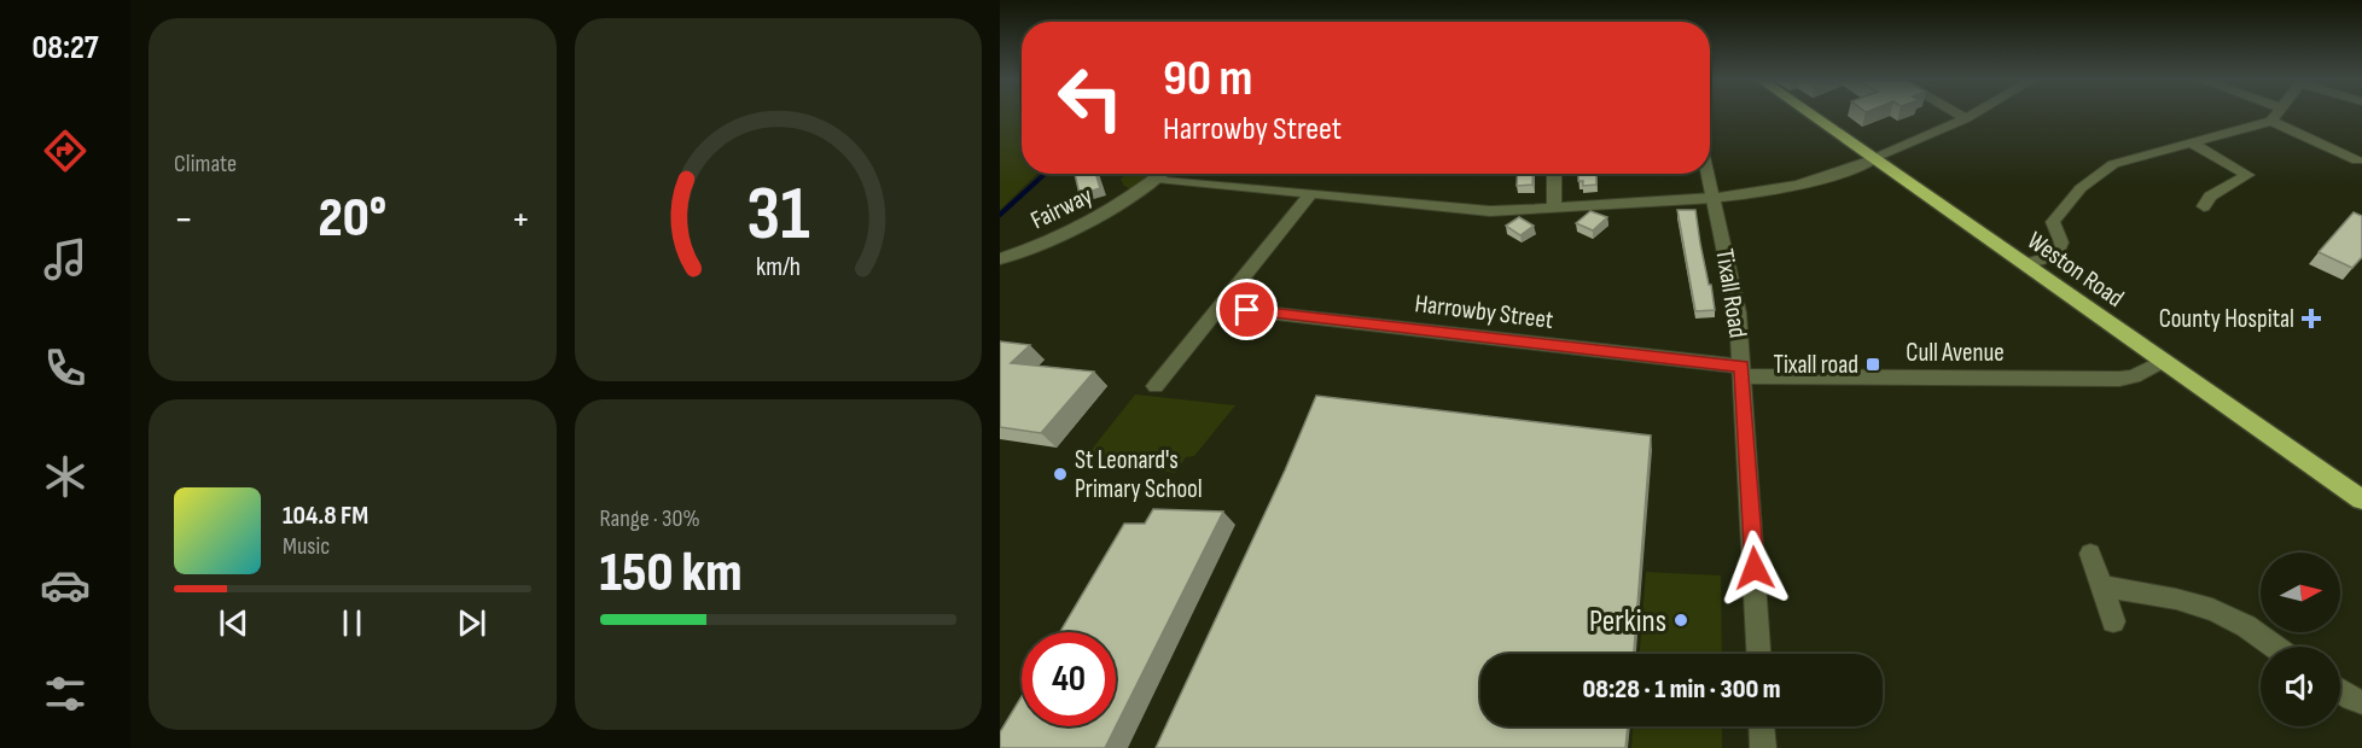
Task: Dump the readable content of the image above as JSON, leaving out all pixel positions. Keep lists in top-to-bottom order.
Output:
{
  "streets": {
    "highway": ["Weston Road"],
    "street": [
      "Fairway",
      "Tixall Road",
      "Harrowby Street",
      "Cull Avenue"
    ]
  },
  "crossings": [
    ["Weston Road", "Cull Avenue"],
    ["Tixall Road", "Harrowby Street"],
    ["Tixall Road", "Cull Avenue"],
    ["Harrowby Street", "Cull Avenue"]
  ],
  "places": {
    "health": ["County Hospital"],
    "transit": ["Tixall road"],
    "other": ["St Leonard's Primary School", "Perkins"]
  },
  "north": "right",
  "page": {
    "tabs": "08:27",
    "tile": [
      "Climate",
      ["Range · 30%", "150 km"]
    ],
    "turn": ["90 m", "Harrowby Street"],
    "heat": ["−", "20°", "+"],
    "song": ["104.8 FM", "Music"],
    "limit": "40",
    "trip": "08:28 · 1 min · 300 m",
    "gauge": ["31", "km/h"]
  }
}
